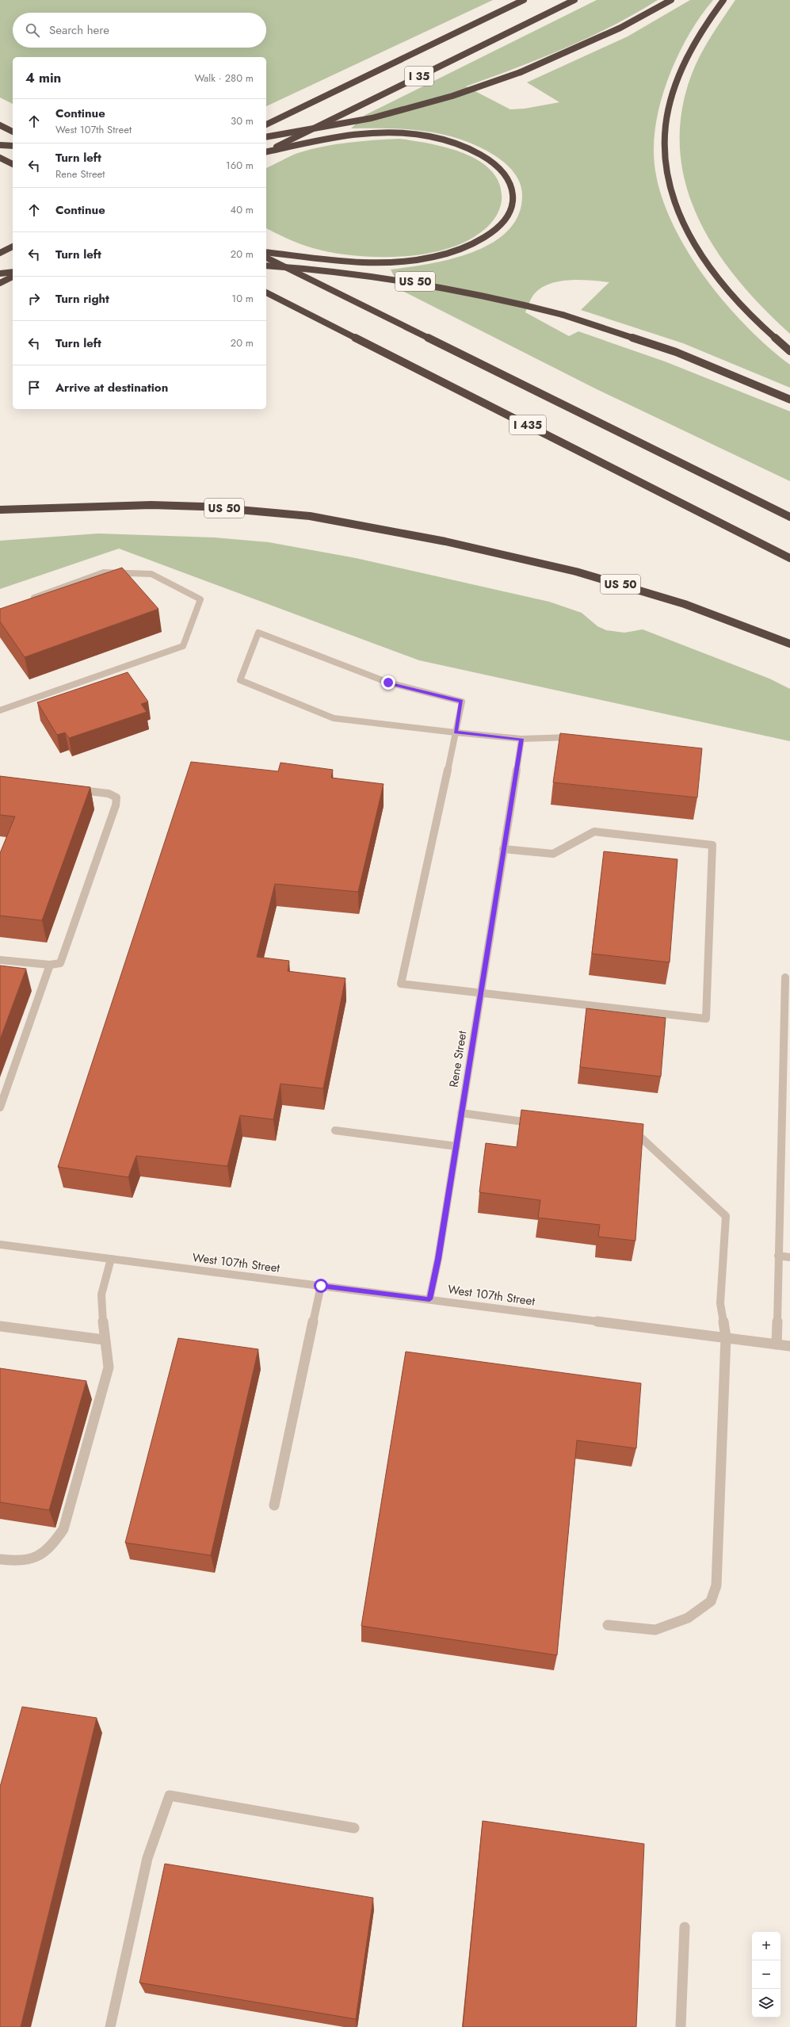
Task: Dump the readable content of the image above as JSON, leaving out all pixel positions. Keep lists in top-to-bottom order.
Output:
{
  "streets": {
    "highway": ["I 35", "US 50", "I 435"],
    "street": ["Rene Street", "West 107th Street"]
  },
  "crossings": [
    ["Rene Street", "West 107th Street"]
  ],
  "page": {
    "search": "Search here",
    "heading": ["4 min", "Walk · 280 m"],
    "list": [
      ["Continue", "West 107th Street", "30 m"],
      ["Turn left", "Rene Street", "160 m"],
      ["Continue", "40 m"],
      ["Turn left", "20 m"],
      ["Turn right", "10 m"],
      ["Turn left", "20 m"],
      "Arrive at destination"
    ],
    "map_buttons": ["+", "−"]
  }
}
